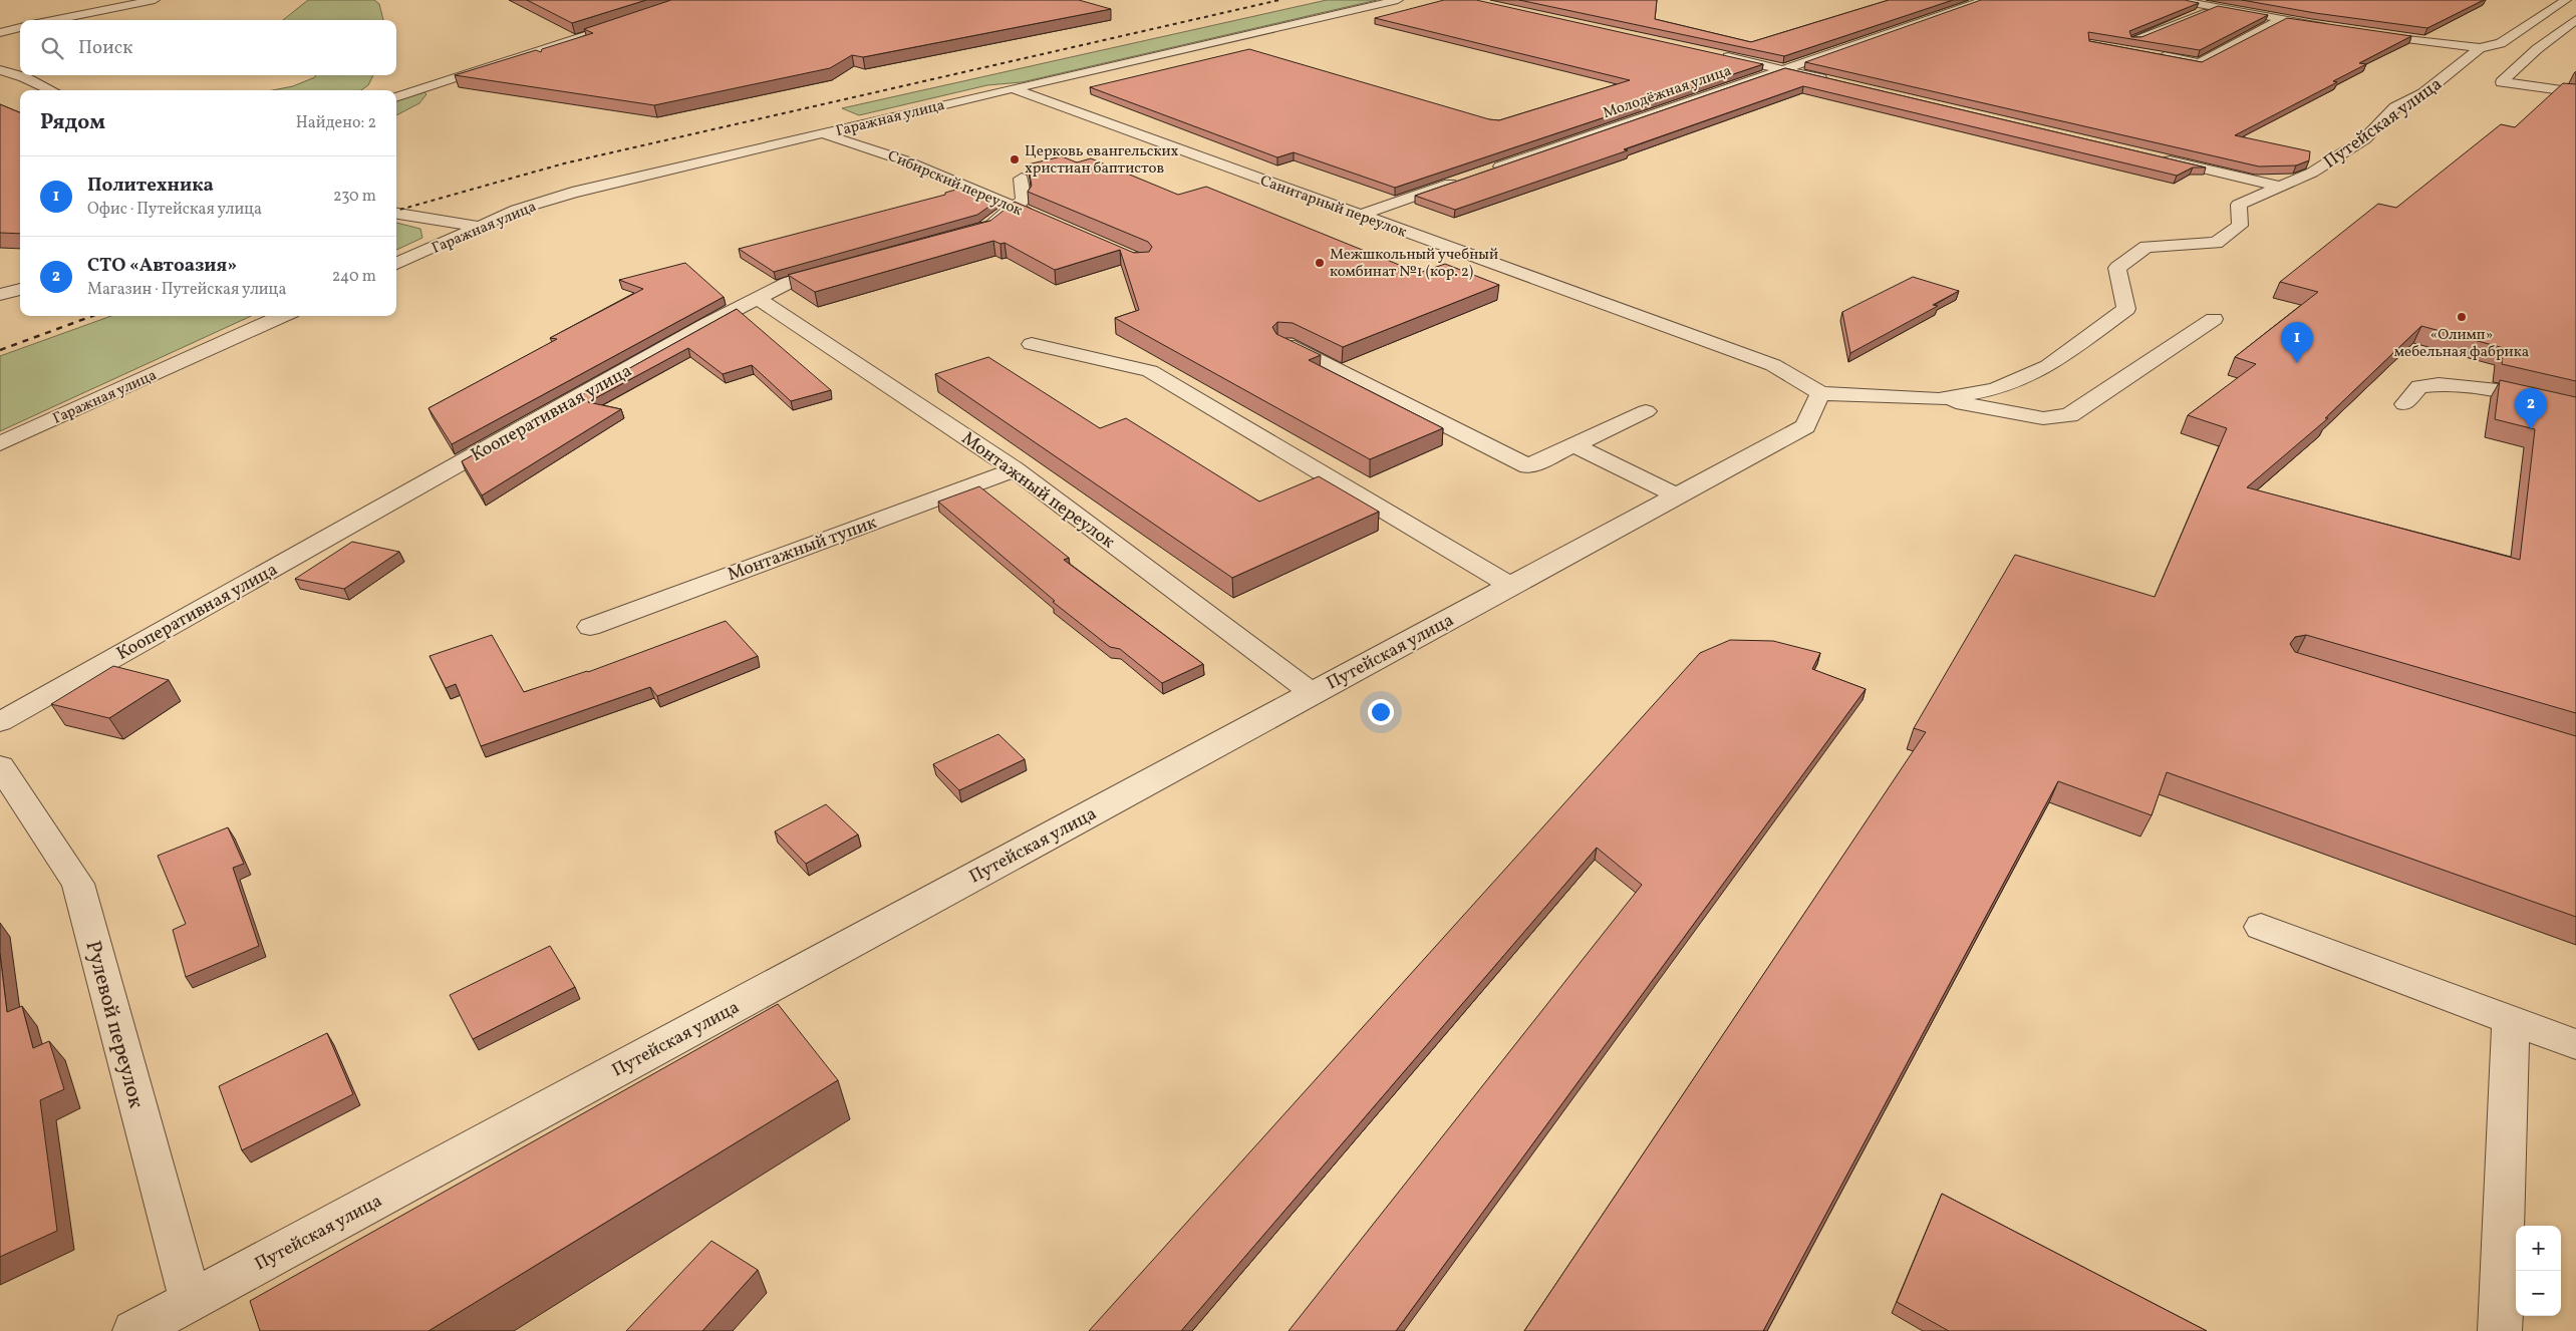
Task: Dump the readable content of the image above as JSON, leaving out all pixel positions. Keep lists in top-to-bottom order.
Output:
{
  "streets": {
    "street": [
      "Молодёжная улица",
      "Гаражная улица",
      "Путейская улица",
      "Сибирский переулок",
      "Санитарный переулок",
      "Кооперативная улица",
      "Монтажный переулок",
      "Монтажный тупик",
      "Рулевой переулок"
    ]
  },
  "crossings": [
    ["Гаражная улица", "Сибирский переулок"],
    ["Гаражная улица", "Санитарный переулок"],
    ["Путейская улица", "Санитарный переулок"],
    ["Путейская улица", "Монтажный переулок"],
    ["Путейская улица", "Рулевой переулок"],
    ["Кооперативная улица", "Монтажный переулок"],
    ["Монтажный переулок", "Монтажный тупик"]
  ],
  "places": ["Церковь евангельских христиан баптистов", "Межшкольный учебный комбинат №1 (кор. 2)", "«Олимп» мебельная фабрика"],
  "page": {
    "search": "Поиск",
    "heading": ["Рядом", "Найдено: 2"],
    "list": [
      {
        "mark": "1",
        "name": "Политехника",
        "note": "Офис · Путейская улица",
        "value": "230 m"
      },
      {
        "mark": "2",
        "name": "СТО «Автоазия»",
        "note": "Магазин · Путейская улица",
        "value": "240 m"
      }
    ],
    "pins": ["1", "2"],
    "map_buttons": ["+", "−"]
  }
}
